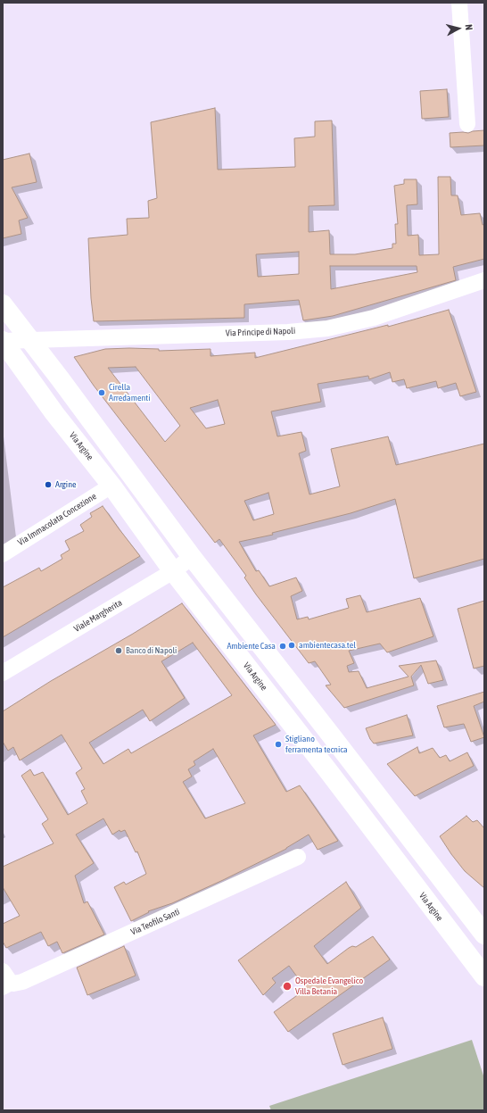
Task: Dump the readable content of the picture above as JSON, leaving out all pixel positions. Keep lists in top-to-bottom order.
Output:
{
  "streets": {
    "street": [
      "Via Principe di Napoli",
      "Via Argine",
      "Via Immacolata Concezione",
      "Viale Margherita",
      "Via Teofilo Santi"
    ]
  },
  "crossings": [
    ["Via Principe di Napoli", "Via Argine"],
    ["Via Argine", "Via Immacolata Concezione"],
    ["Via Argine", "Viale Margherita"]
  ],
  "places": [
    "Cirella Arredamenti",
    "Argine",
    "ambientecasa.tel",
    "Ambiente Casa",
    "Banco di Napoli",
    "Stigliano ferramenta tecnica",
    "Ospedale Evangelico Villa Betania"
  ],
  "north": "right"
}
